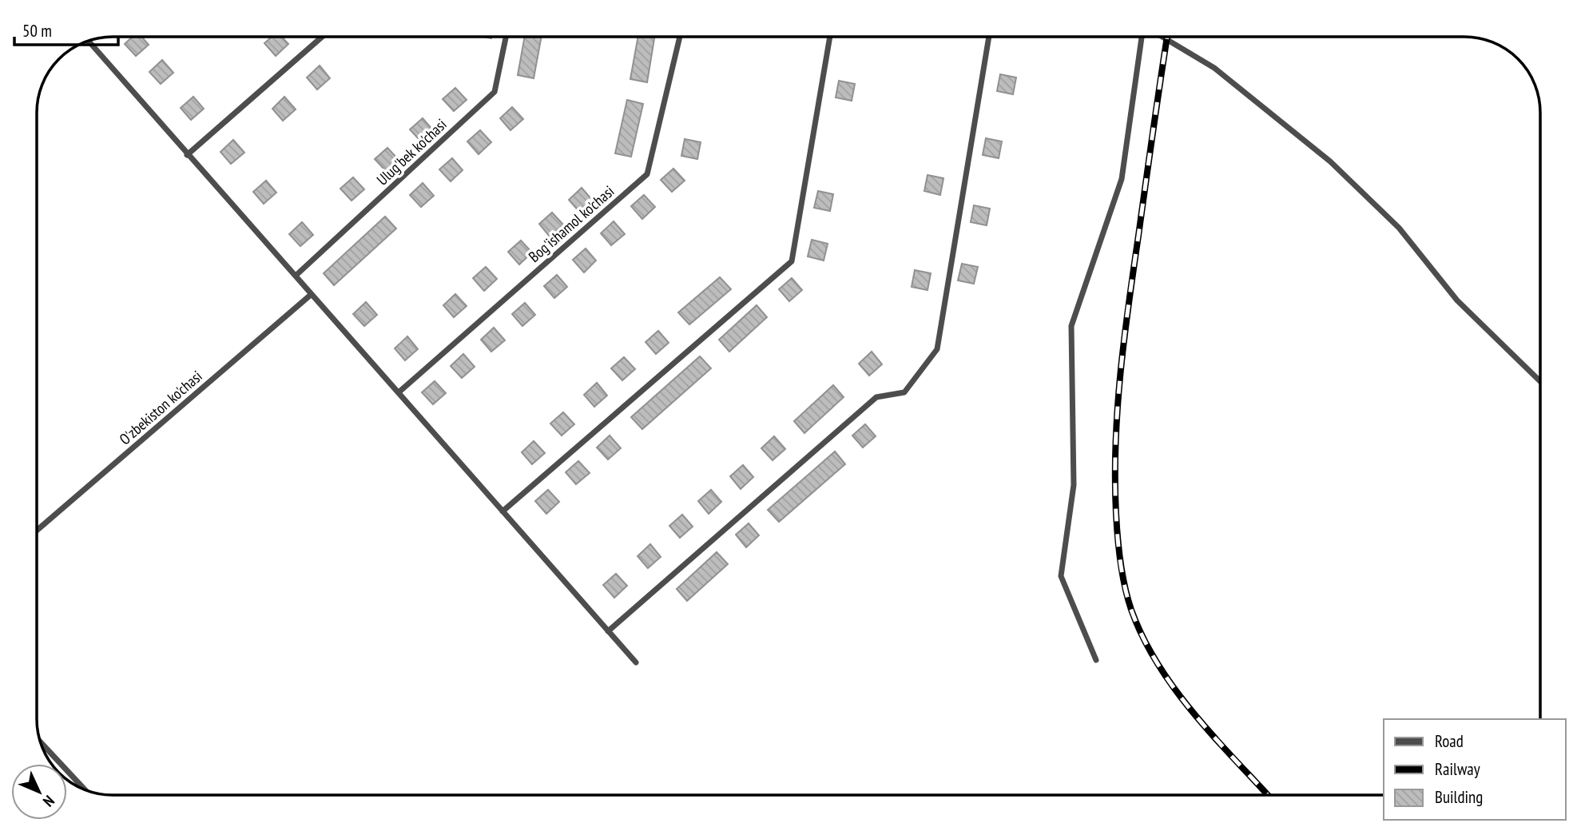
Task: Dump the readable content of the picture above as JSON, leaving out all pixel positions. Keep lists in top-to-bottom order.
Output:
{
  "streets": {
    "street": ["Ulug'bek ko'chasi", "Bog'ishamol ko'chasi", "O'zbekiston ko'chasi"]
  },
  "legend": ["Road", "Railway", "Building"],
  "scale_bar": "50 m",
  "north": "bottom right"
}
